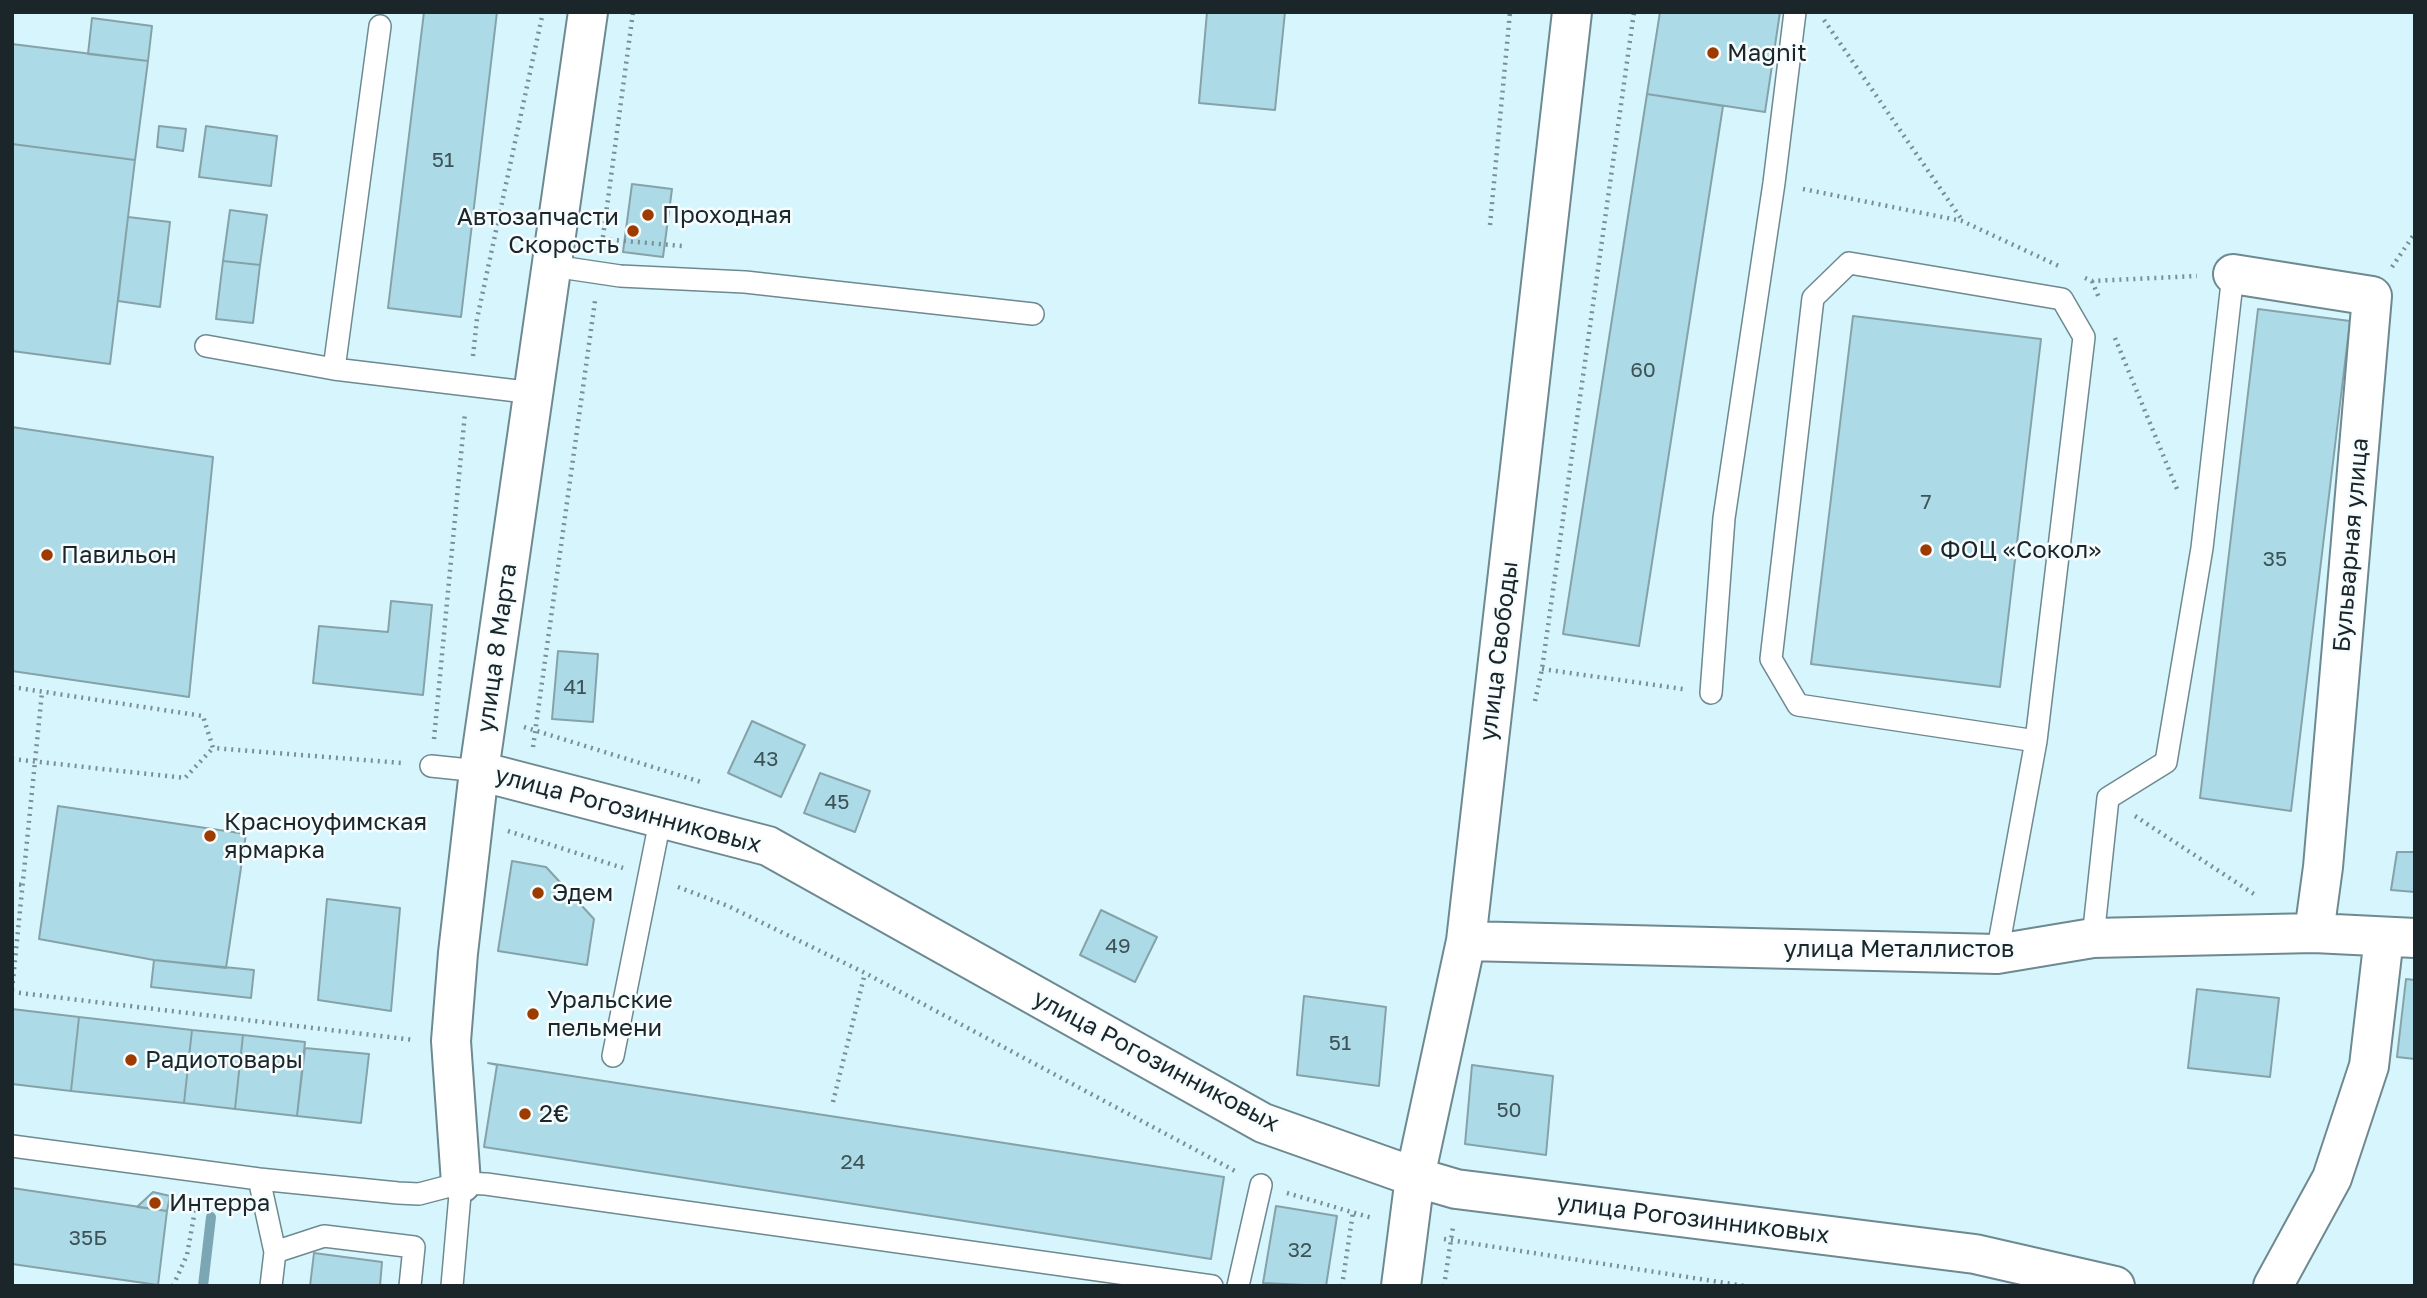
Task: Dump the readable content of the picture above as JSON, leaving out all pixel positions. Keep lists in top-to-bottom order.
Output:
{
  "streets": {
    "street": [
      "Бульварная улица",
      "улица 8 Марта",
      "улица Свободы",
      "улица Рогозинниковых",
      "улица Металлистов"
    ]
  },
  "crossings": [
    ["Бульварная улица", "улица Металлистов"],
    ["улица 8 Марта", "улица Рогозинниковых"],
    ["улица Свободы", "улица Рогозинниковых"],
    ["улица Свободы", "улица Металлистов"]
  ],
  "places": [
    "Magnit",
    "Проходная",
    "Автозапчасти Скорость",
    "ФОЦ «Сокол»",
    "Павильон",
    "Красноуфимская ярмарка",
    "Эдем",
    "Уральские пельмени",
    "Радиотовары",
    "2€",
    "Интерра"
  ],
  "house_numbers": [
    "51",
    "60",
    "7",
    "35",
    "41",
    "43",
    "45",
    "49",
    "51",
    "50",
    "24",
    "35Б",
    "32"
  ]
}
